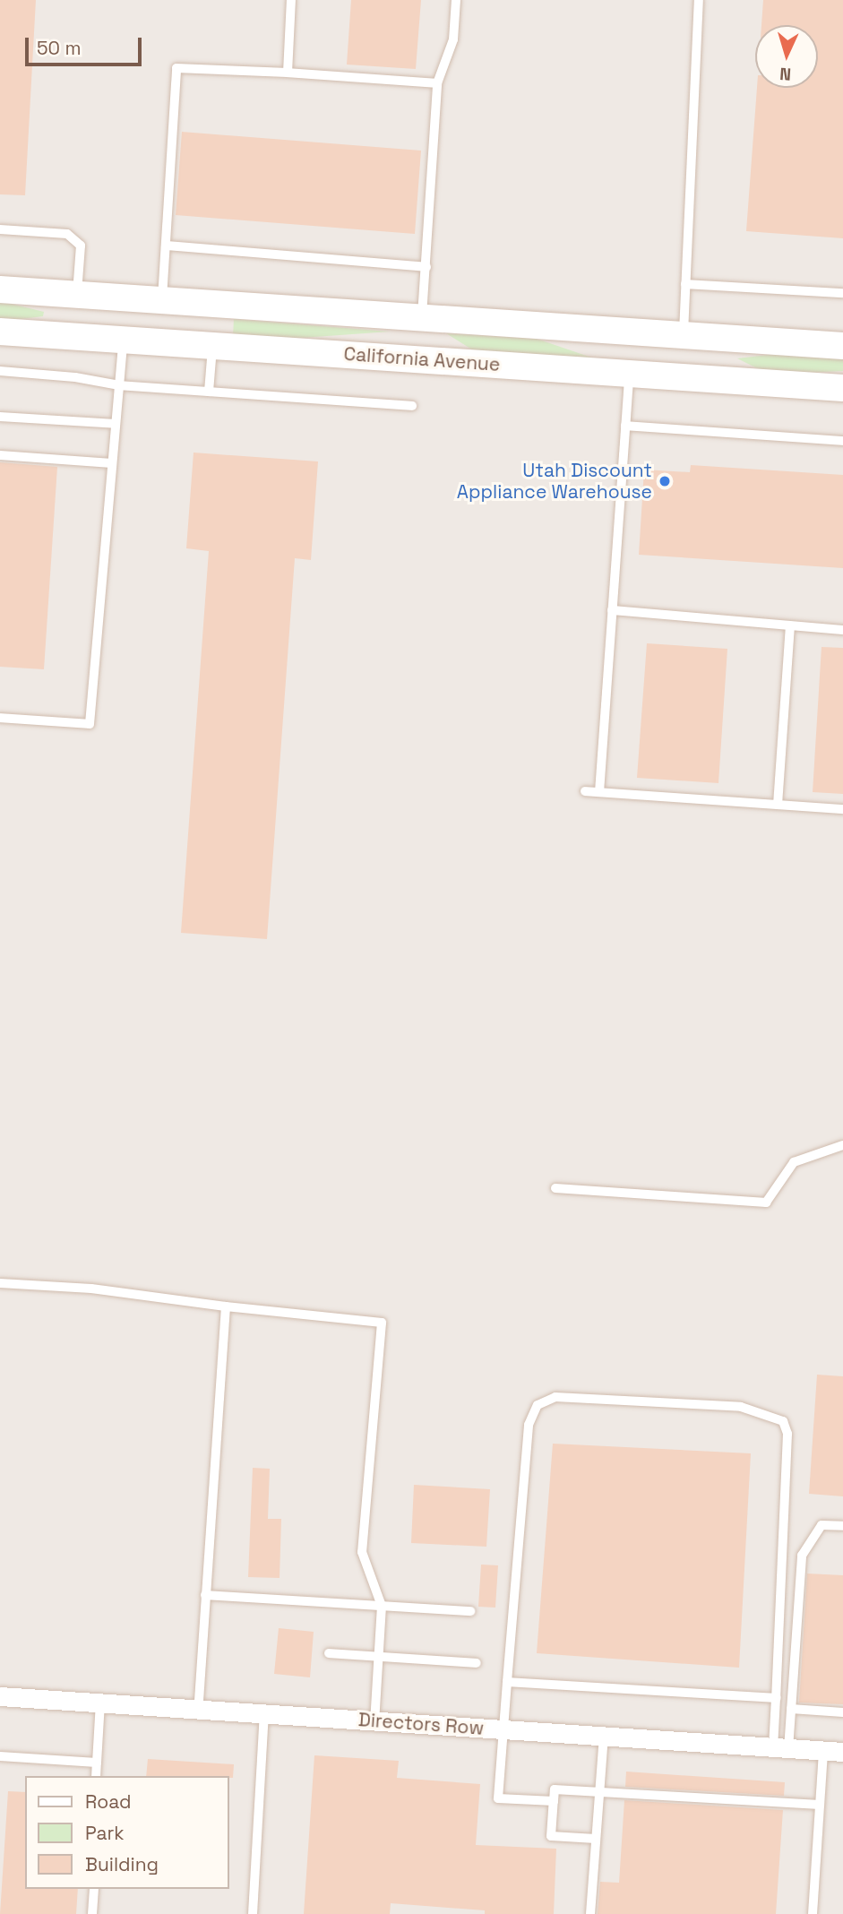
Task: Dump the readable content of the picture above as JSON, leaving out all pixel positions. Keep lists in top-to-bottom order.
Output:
{
  "streets": {
    "main road": ["California Avenue"],
    "street": ["Directors Row"]
  },
  "places": ["Utah Discount Appliance Warehouse"],
  "legend": ["Road", "Park", "Building"],
  "scale_bar": "50 m",
  "north": "bottom"
}
